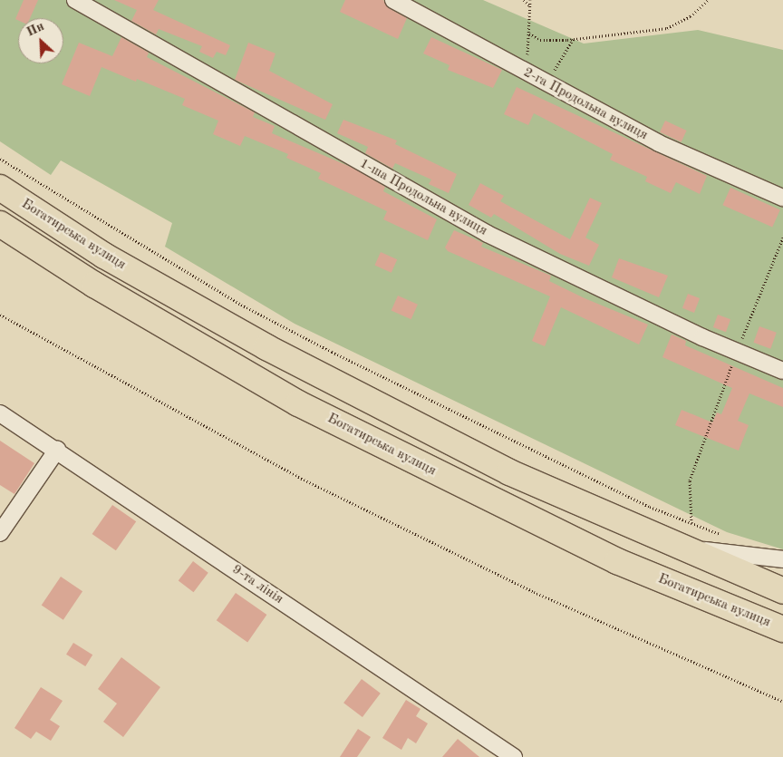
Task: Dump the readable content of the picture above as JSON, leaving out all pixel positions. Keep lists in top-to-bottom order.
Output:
{
  "streets": {
    "main road": ["Богатирська вулиця"],
    "street": ["2-га Продольна вулиця", "1-ша Продольна вулиця", "9-та лінія"]
  },
  "north": "top left"
}
